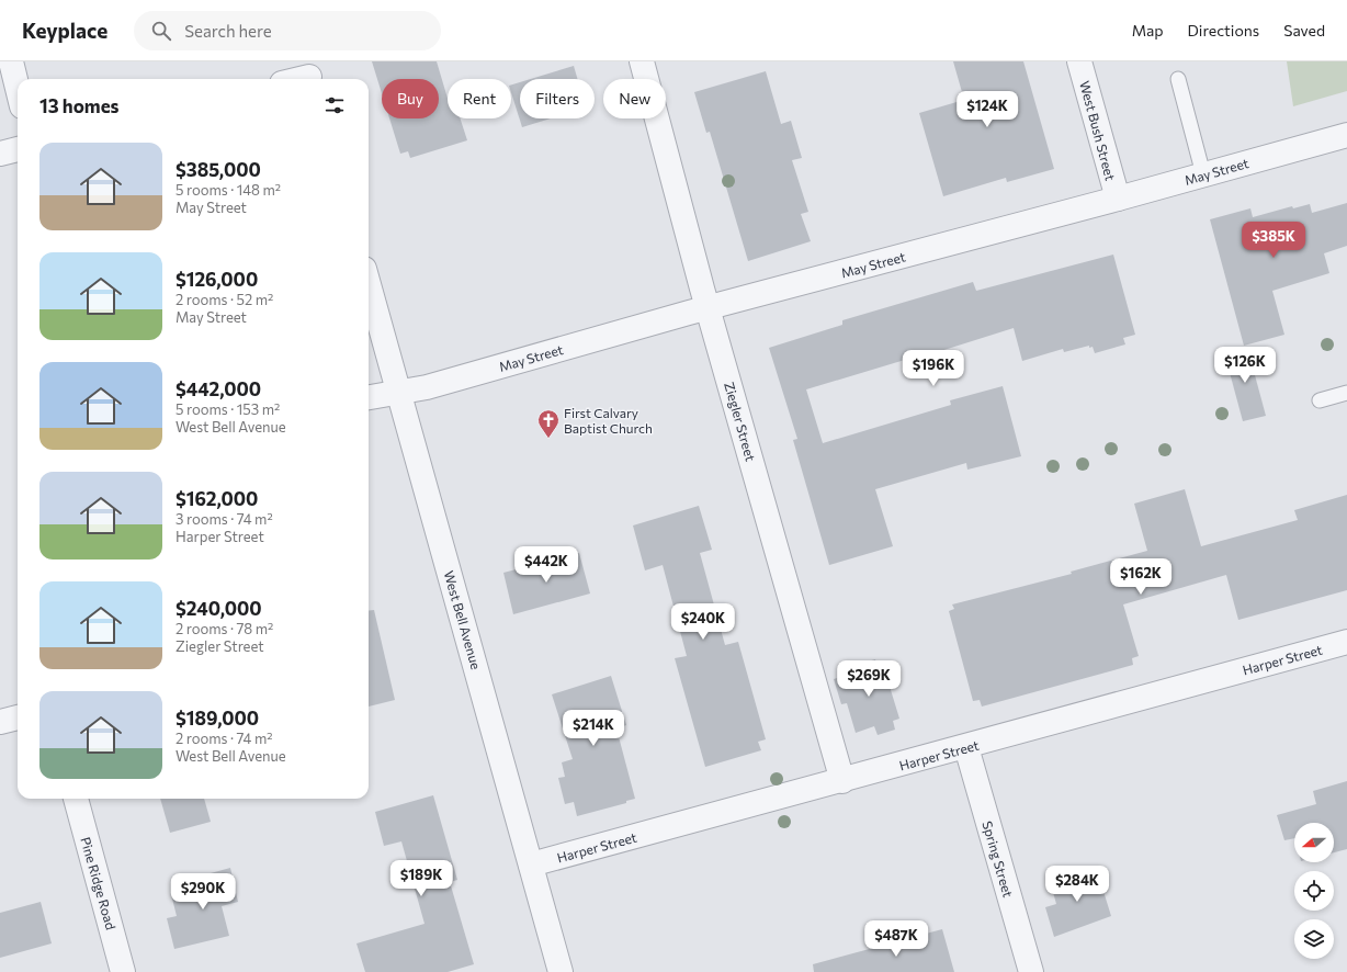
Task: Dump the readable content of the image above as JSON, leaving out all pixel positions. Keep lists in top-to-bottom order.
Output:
{
  "streets": {
    "street": [
      "West Bush Street",
      "May Street",
      "Ziegler Street",
      "West Bell Avenue",
      "Harper Street",
      "Spring Street",
      "Pine Ridge Road"
    ]
  },
  "crossings": [
    ["West Bush Street", "May Street"],
    ["May Street", "Ziegler Street"],
    ["May Street", "West Bell Avenue"],
    ["Ziegler Street", "Harper Street"],
    ["West Bell Avenue", "Harper Street"],
    ["Harper Street", "Spring Street"]
  ],
  "places": {
    "church": ["First Calvary Baptist Church"]
  },
  "north": "left",
  "page": {
    "header": "Keyplace",
    "search": "Search here",
    "nav": ["Map", "Directions", "Saved"],
    "chip": [
      "Buy",
      "Rent",
      "Filters",
      "New"
    ],
    "heading": "13 homes",
    "price": [
      "$124K",
      "$385K",
      "$126K",
      "$196K",
      "$442K",
      "$162K",
      "$240K",
      "$269K",
      "$214K",
      "$189K",
      "$284K",
      "$290K",
      "$487K"
    ],
    "list": [
      {
        "name": "$385,000",
        "note": "5 rooms · 148 m² · May Street"
      },
      {
        "name": "$126,000",
        "note": "2 rooms · 52 m² · May Street"
      },
      {
        "name": "$442,000",
        "note": "5 rooms · 153 m² · West Bell Avenue"
      },
      {
        "name": "$162,000",
        "note": "3 rooms · 74 m² · Harper Street"
      },
      {
        "name": "$240,000",
        "note": "2 rooms · 78 m² · Ziegler Street"
      },
      {
        "name": "$189,000",
        "note": "2 rooms · 74 m² · West Bell Avenue"
      }
    ]
  }
}
